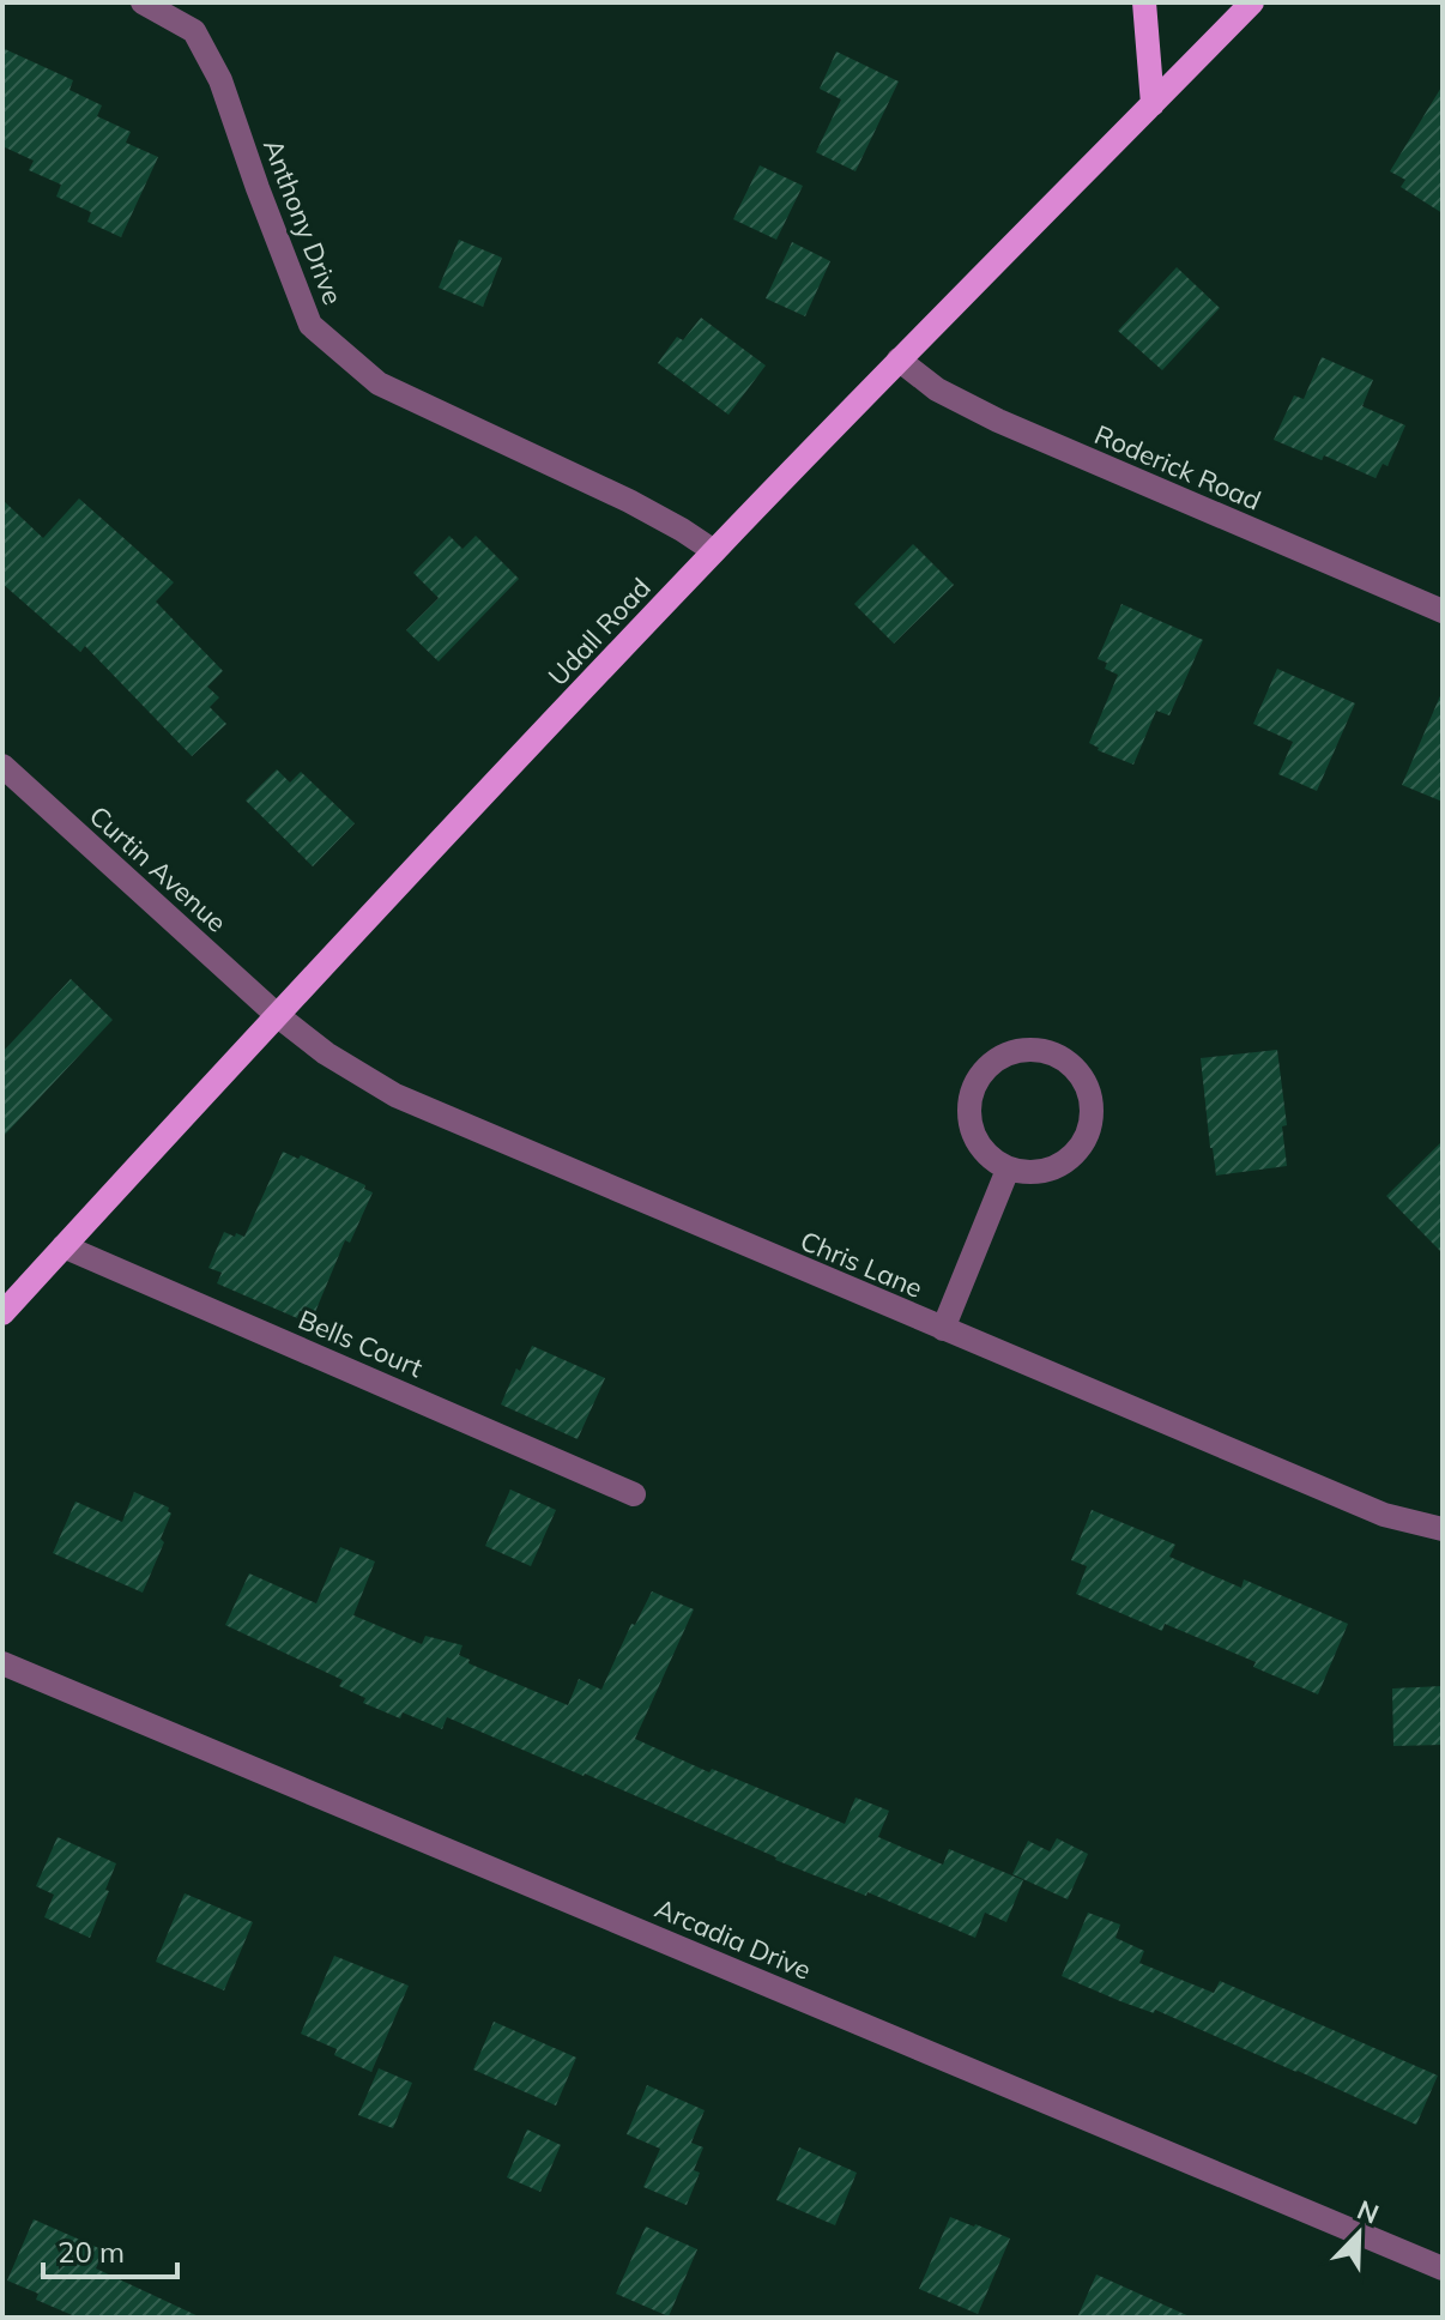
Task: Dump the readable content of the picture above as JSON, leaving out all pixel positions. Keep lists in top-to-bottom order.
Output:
{
  "streets": {
    "main road": ["Udall Road"],
    "street": [
      "Anthony Drive",
      "Roderick Road",
      "Curtin Avenue",
      "Chris Lane",
      "Bells Court",
      "Arcadia Drive"
    ]
  },
  "crossings": [
    ["Anthony Drive", "Udall Road"],
    ["Roderick Road", "Udall Road"],
    ["Udall Road", "Curtin Avenue"],
    ["Udall Road", "Chris Lane"],
    ["Udall Road", "Bells Court"],
    ["Curtin Avenue", "Chris Lane"]
  ],
  "scale_bar": "20 m",
  "north": "top right"
}
